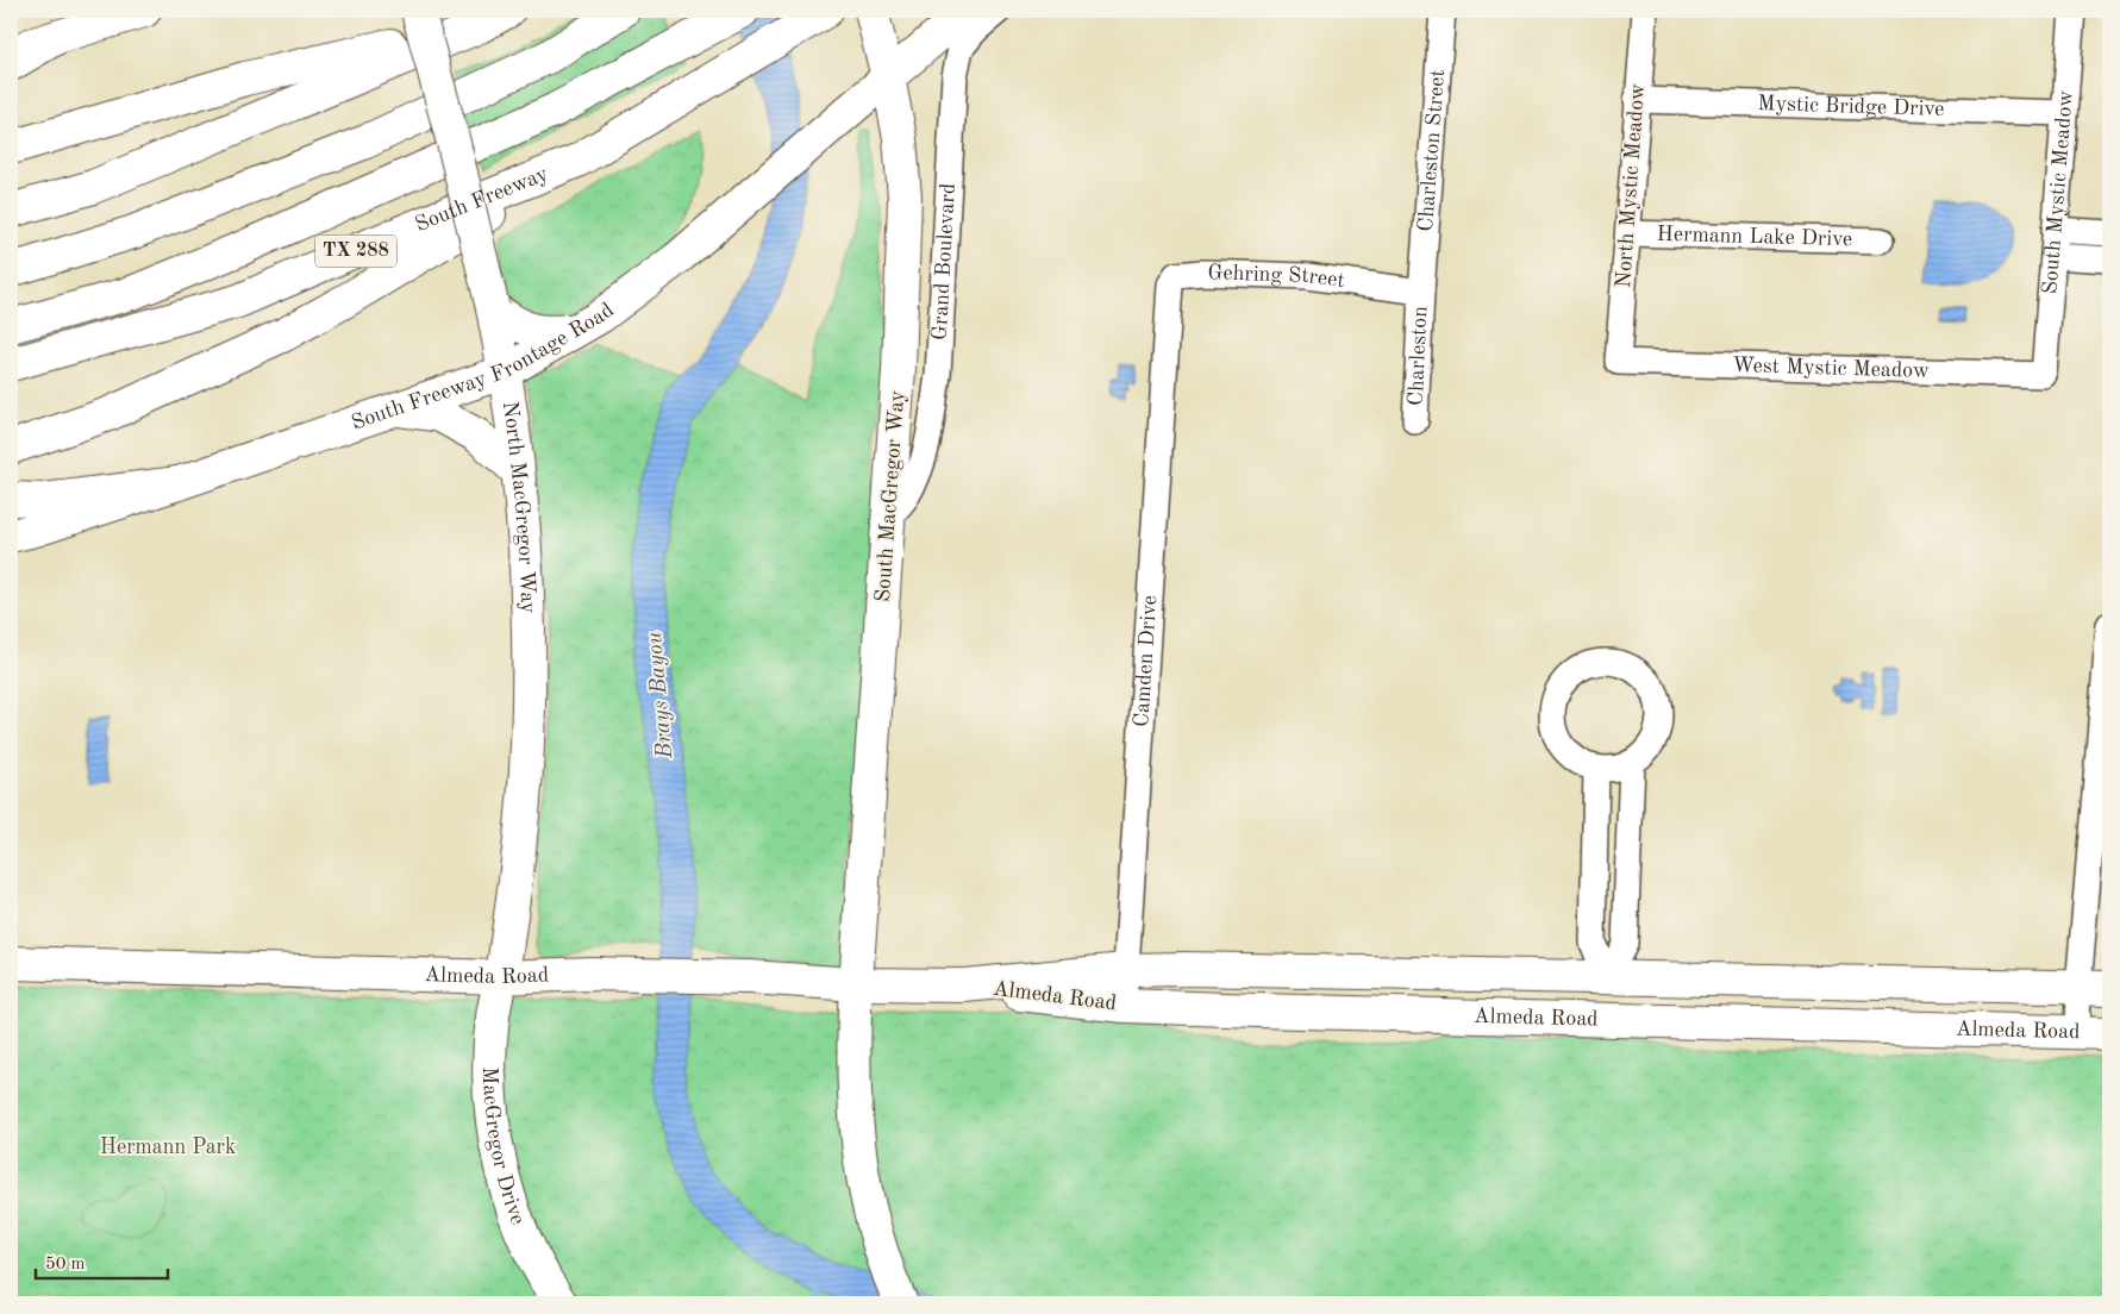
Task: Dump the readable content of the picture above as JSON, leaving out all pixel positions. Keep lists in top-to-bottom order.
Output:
{
  "streets": {
    "main road": [
      "South Freeway",
      "TX 288",
      "South Freeway Frontage Road",
      "South MacGregor Way",
      "North MacGregor Way",
      "Almeda Road",
      "MacGregor Drive"
    ],
    "street": [
      "Mystic Bridge Drive",
      "Charleston Street",
      "North Mystic Meadow",
      "South Mystic Meadow",
      "Hermann Lake Drive",
      "Grand Boulevard",
      "Gehring Street",
      "Charleston",
      "West Mystic Meadow",
      "Camden Drive"
    ]
  },
  "crossings": [
    ["Mystic Bridge Drive", "North Mystic Meadow"],
    ["Mystic Bridge Drive", "South Mystic Meadow"],
    ["Charleston Street", "Gehring Street"],
    ["Charleston Street", "Charleston"],
    ["North Mystic Meadow", "Hermann Lake Drive"],
    ["North Mystic Meadow", "West Mystic Meadow"],
    ["South Mystic Meadow", "West Mystic Meadow"],
    ["Grand Boulevard", "South MacGregor Way"],
    ["Gehring Street", "Charleston"],
    ["Gehring Street", "Camden Drive"],
    ["South Freeway Frontage Road", "South MacGregor Way"],
    ["South Freeway Frontage Road", "North MacGregor Way"],
    ["South MacGregor Way", "Almeda Road"],
    ["North MacGregor Way", "Almeda Road"],
    ["North MacGregor Way", "MacGregor Drive"],
    ["Camden Drive", "Almeda Road"],
    ["Almeda Road", "MacGregor Drive"]
  ],
  "water": ["Brays Bayou"],
  "parks": ["Hermann Park"],
  "scale_bar": "50 m"
}
